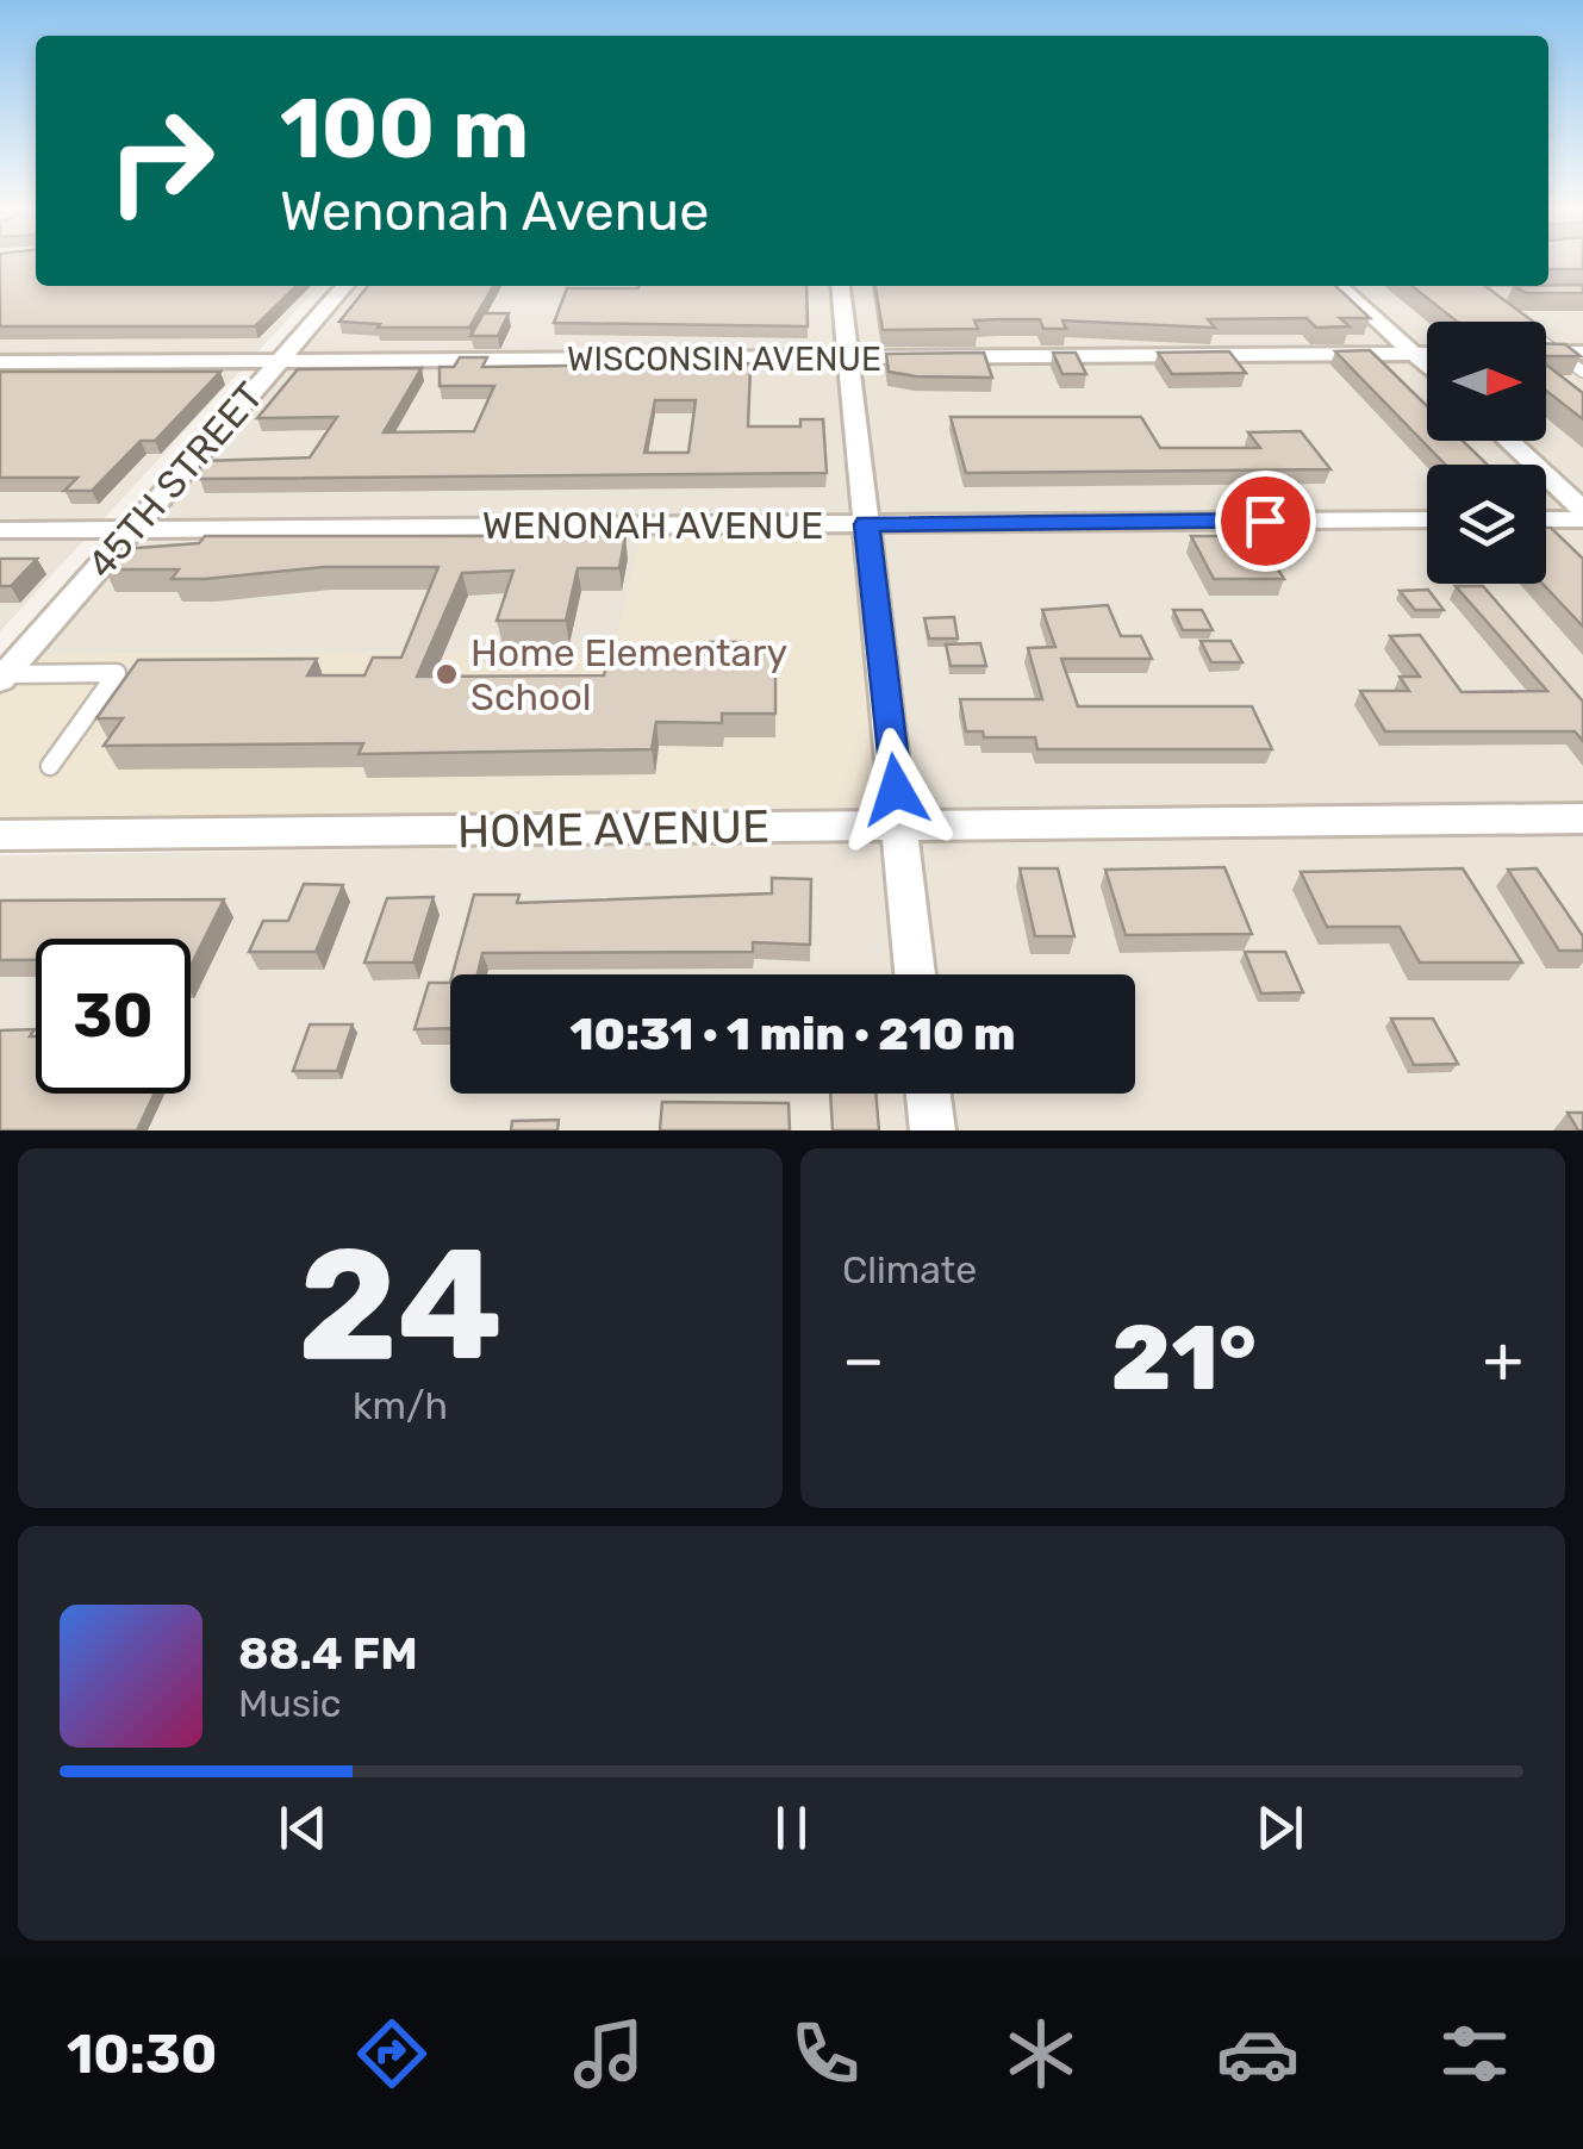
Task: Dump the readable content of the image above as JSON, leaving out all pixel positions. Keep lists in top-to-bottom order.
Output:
{
  "streets": {
    "street": [
      "WISCONSIN AVENUE",
      "45TH STREET",
      "WENONAH AVENUE",
      "HOME AVENUE"
    ]
  },
  "crossings": [
    ["WISCONSIN AVENUE", "45TH STREET"],
    ["45TH STREET", "WENONAH AVENUE"]
  ],
  "places": ["Home Elementary School"],
  "north": "right",
  "page": {
    "turn": ["100 m", "Wenonah Avenue"],
    "limit": "30",
    "trip": "10:31 · 1 min · 210 m",
    "tile": [
      ["24", "km/h"],
      "Climate"
    ],
    "heat": ["−", "21°", "+"],
    "song": ["88.4 FM", "Music"],
    "tabs": "10:30"
  }
}
